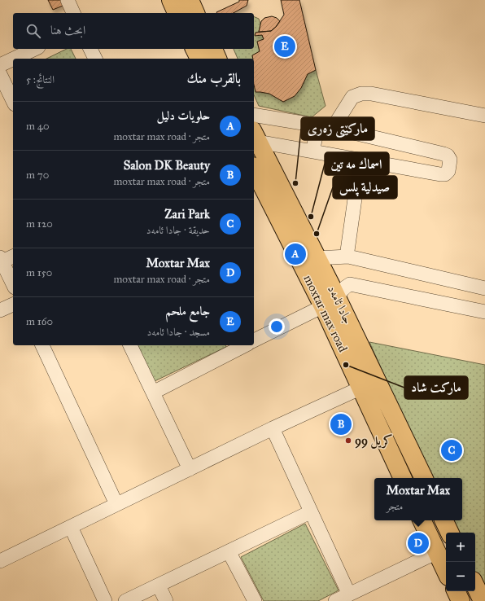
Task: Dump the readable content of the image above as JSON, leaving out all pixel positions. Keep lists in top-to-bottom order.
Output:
{
  "streets": {
    "main road": ["جادا ئامەد", "moxtar max road"]
  },
  "crossings": [
    ["جادا ئامەد", "moxtar max road"]
  ],
  "places": [
    "مارکێتی زەری",
    "اسماك مه تين",
    "صيدلية پلس",
    "ماركت شاد",
    "99 كريل"
  ],
  "page": {
    "search": "ابحث هنا",
    "pins": [
      "E",
      "A",
      "B",
      "C",
      "D"
    ],
    "heading": ["بالقرب منك", "النتائج: 5"],
    "list": [
      {
        "mark": "A",
        "name": "حلويات دليل",
        "note": "متجر · moxtar max road",
        "value": "40 m"
      },
      {
        "mark": "B",
        "name": "Salon DK Beauty",
        "note": "متجر · moxtar max road",
        "value": "70 m"
      },
      {
        "mark": "C",
        "name": "Zari Park",
        "note": "حديقة · جادا ئامەد",
        "value": "120 m"
      },
      {
        "mark": "D",
        "name": "Moxtar Max",
        "note": "متجر · moxtar max road",
        "value": "150 m"
      },
      {
        "mark": "E",
        "name": "جامع ملحم",
        "note": "مسجد · جادا ئامەد",
        "value": "160 m"
      }
    ],
    "popup": ["Moxtar Max", "متجر"],
    "map_buttons": ["+", "−"]
  }
}
